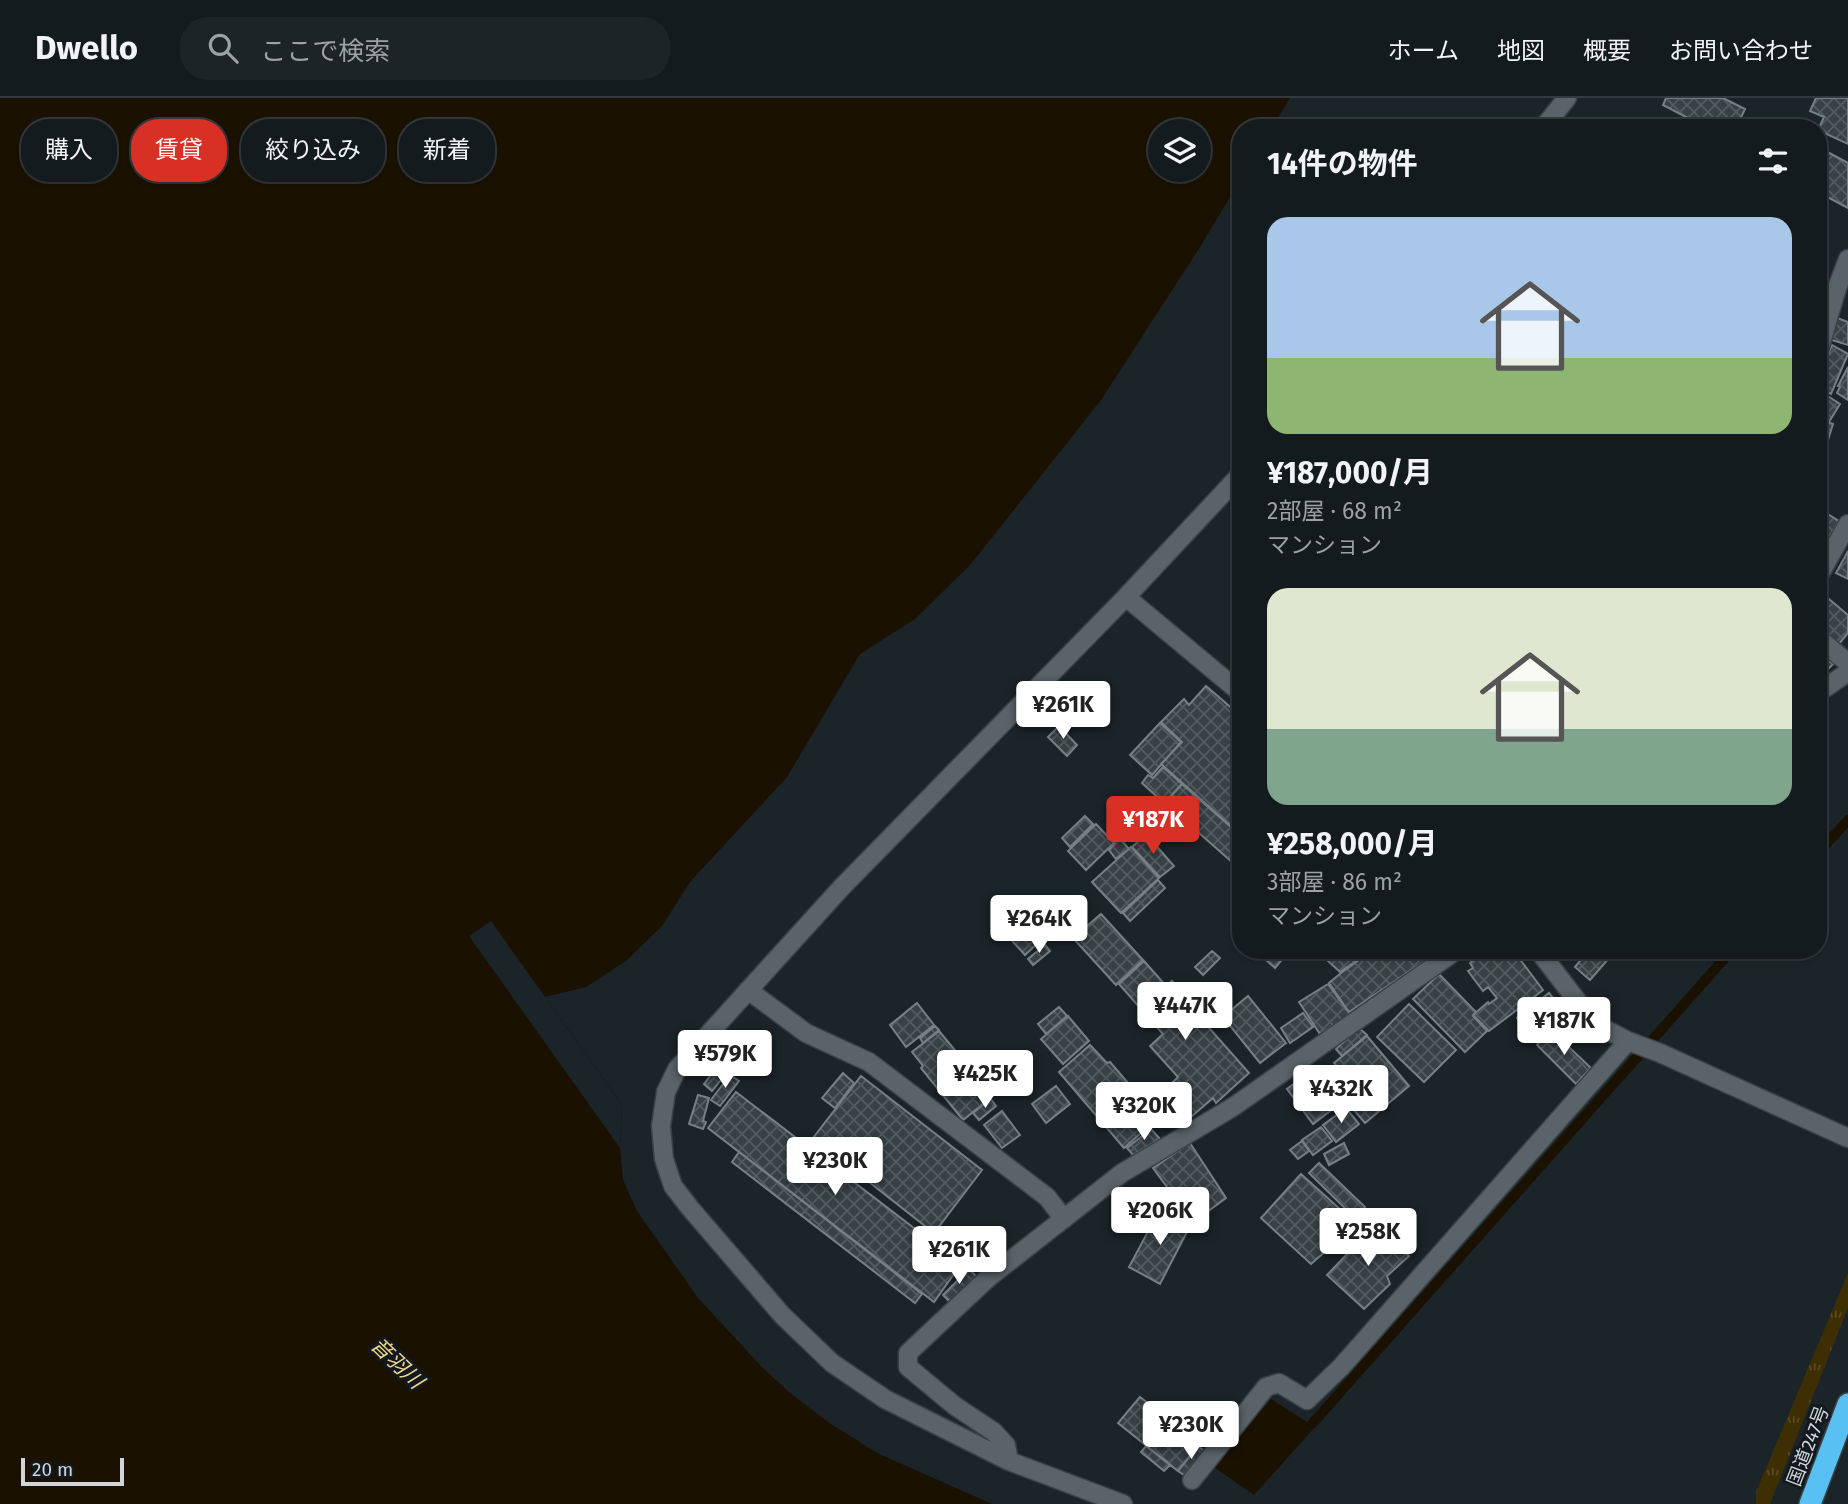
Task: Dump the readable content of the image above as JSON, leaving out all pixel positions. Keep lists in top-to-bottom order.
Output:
{
  "streets": {
    "highway": ["国道247号"]
  },
  "water": ["音羽川"],
  "scale_bar": "20 m",
  "page": {
    "header": "Dwello",
    "search": "ここで検索",
    "nav": [
      "ホーム",
      "地図",
      "概要",
      "お問い合わせ"
    ],
    "chip": [
      "購入",
      "賃貸",
      "絞り込み",
      "新着"
    ],
    "heading": "14件の物件",
    "list": [
      {
        "name": "¥187,000/月",
        "note": "2部屋 · 68 m² · マンション"
      },
      {
        "name": "¥258,000/月",
        "note": "3部屋 · 86 m² · マンション"
      }
    ],
    "price": [
      "¥261K",
      "¥187K",
      "¥264K",
      "¥447K",
      "¥187K",
      "¥579K",
      "¥425K",
      "¥432K",
      "¥320K",
      "¥230K",
      "¥206K",
      "¥258K",
      "¥261K",
      "¥230K"
    ],
    "scale": "20 m"
  }
}
